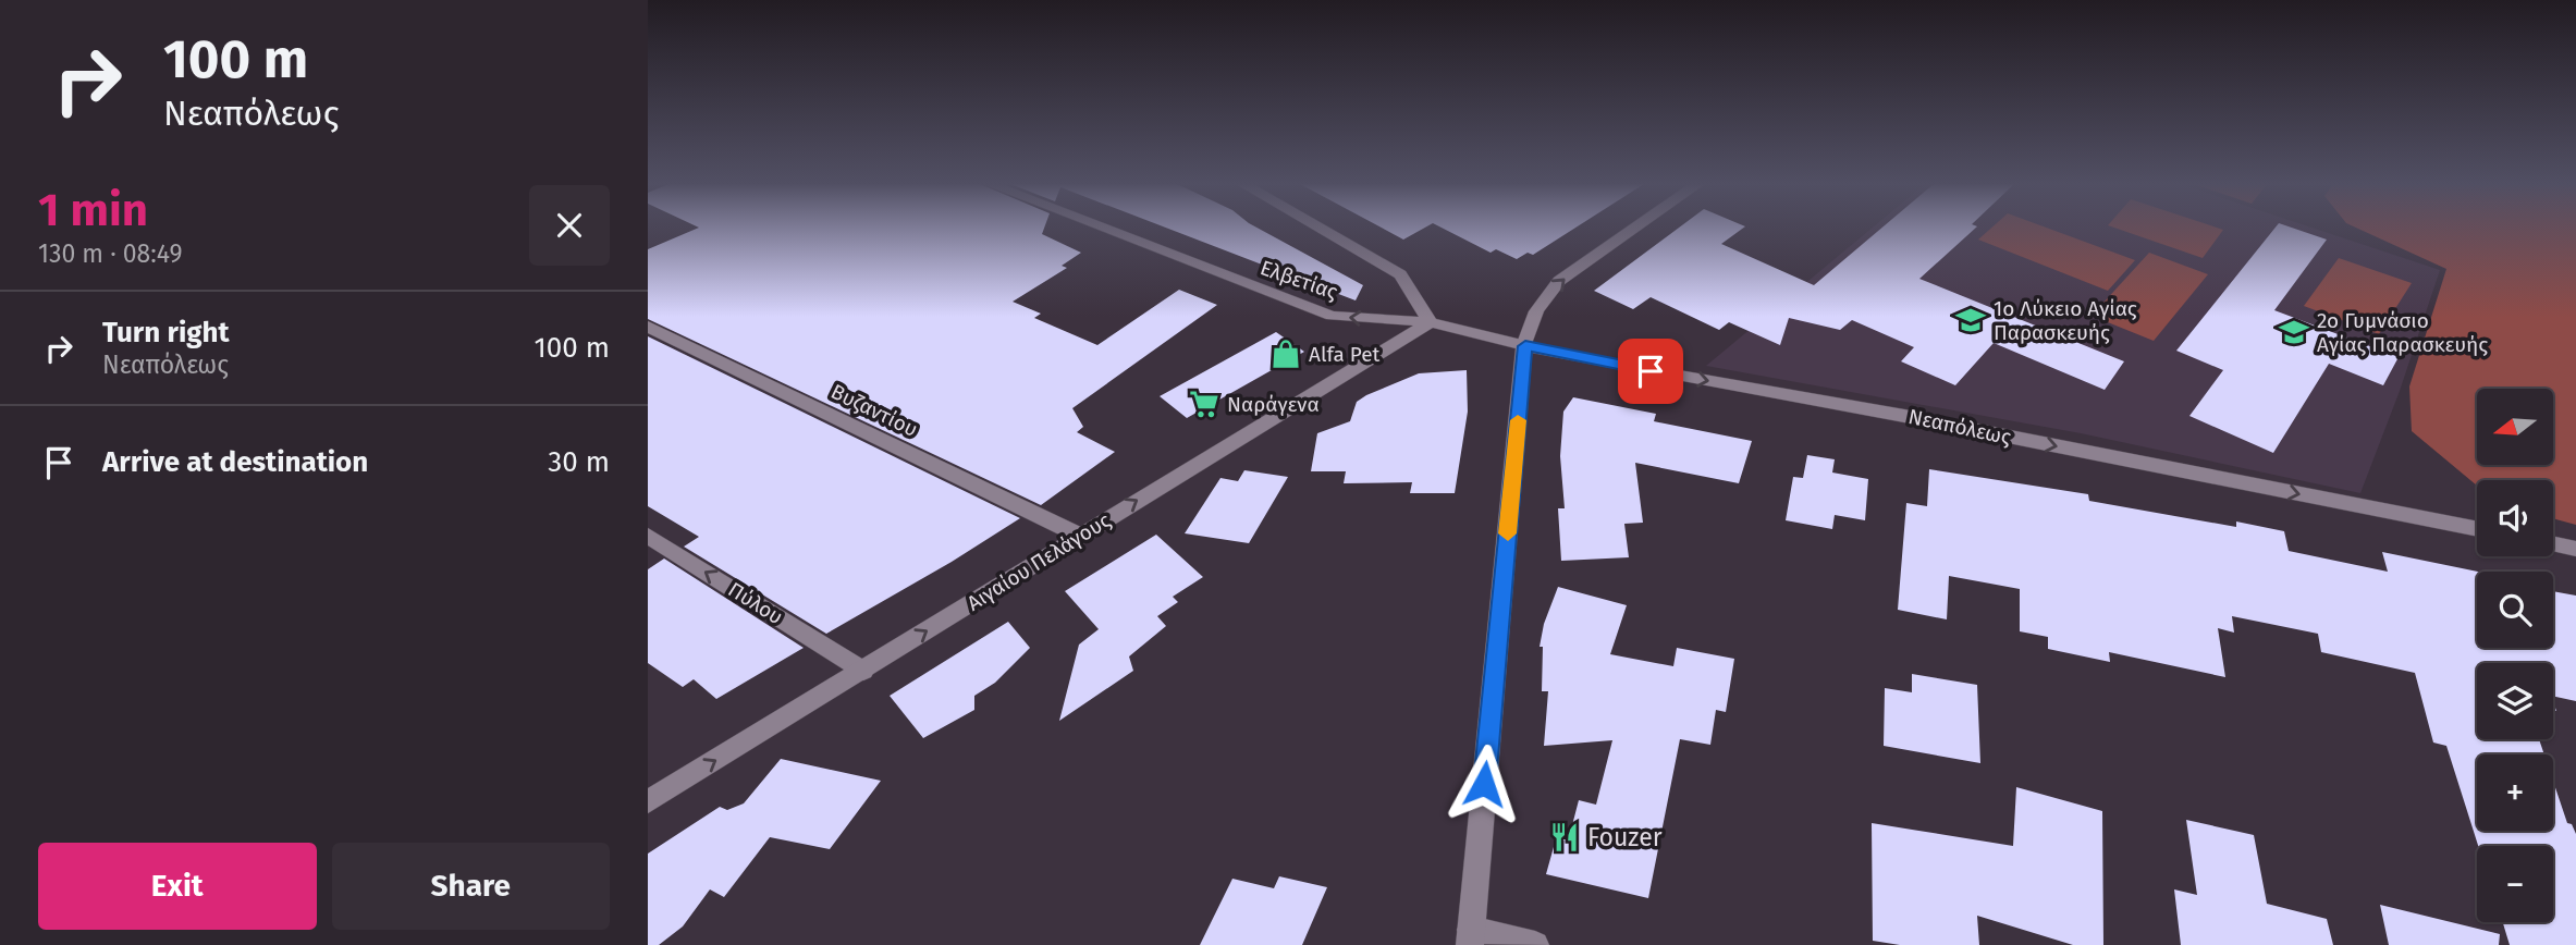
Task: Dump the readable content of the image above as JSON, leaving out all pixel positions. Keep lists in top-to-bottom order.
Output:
{
  "streets": {
    "street": [
      "Ελβετίας",
      "Βυζαντίου",
      "Νεαπόλεως",
      "Αιγαίου Πελάγους",
      "Πύλου"
    ]
  },
  "crossings": [
    ["Ελβετίας", "Νεαπόλεως"],
    ["Ελβετίας", "Αιγαίου Πελάγους"],
    ["Βυζαντίου", "Αιγαίου Πελάγους"],
    ["Νεαπόλεως", "Αιγαίου Πελάγους"],
    ["Αιγαίου Πελάγους", "Πύλου"]
  ],
  "one_way": [
    "Ελβετίας",
    "Νεαπόλεως",
    "Αιγαίου Πελάγους",
    "Πύλου"
  ],
  "places": {
    "school or university": ["1ο Λύκειο Αγίας Παρασκευής", "2ο Γυμνάσιο Αγίας Παρασκευής"],
    "shop": ["Alfa Pet"],
    "supermarket": ["Ναράγενα"],
    "restaurant": ["Fouzer"]
  },
  "north": "left",
  "page": {
    "turn": ["100 m", "Νεαπόλεως"],
    "heading": ["1 min", "130 m · 08:49"],
    "list": [
      {
        "name": "Turn right",
        "note": "Νεαπόλεως",
        "value": "100 m"
      },
      {
        "name": "Arrive at destination",
        "value": "30 m"
      }
    ],
    "map_buttons": ["+", "−"],
    "buttons": ["Exit", "Share"]
  }
}
